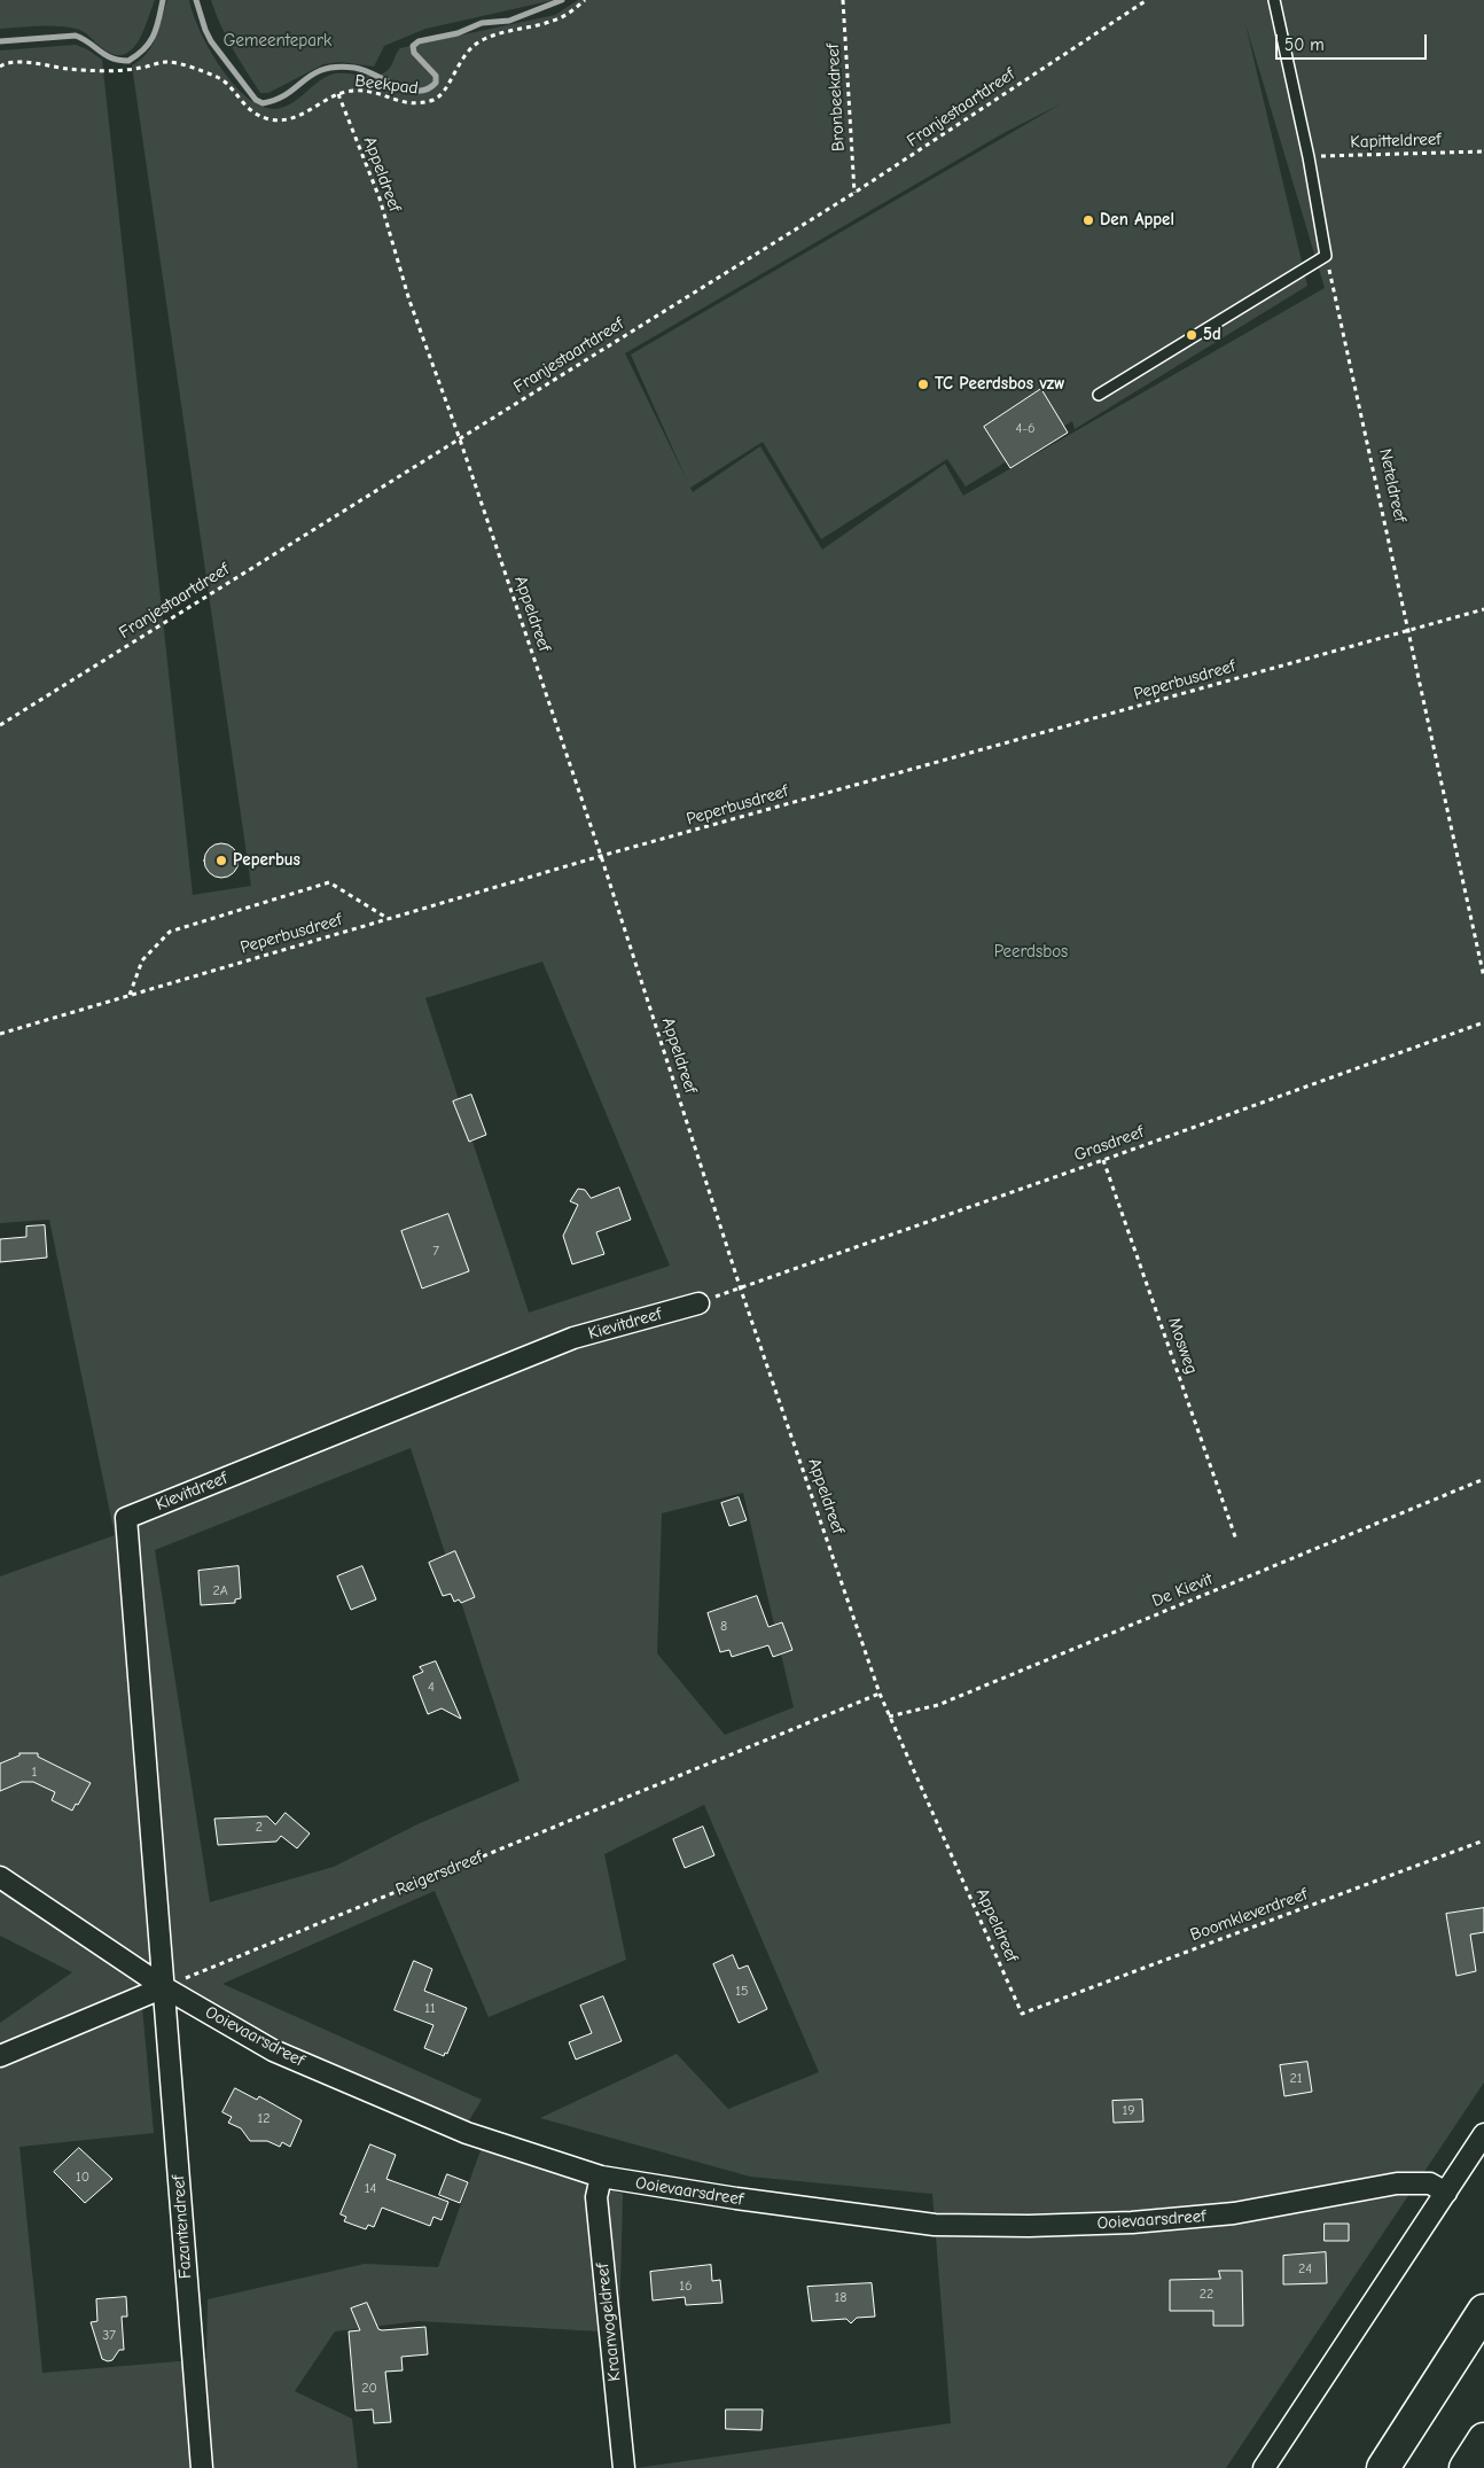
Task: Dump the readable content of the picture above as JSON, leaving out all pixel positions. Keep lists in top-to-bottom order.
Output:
{
  "streets": {
    "street": [
      "Kievitdreef",
      "Ooievaarsdreef",
      "Fazantendreef",
      "Kraanvogeldreef"
    ],
    "path": [
      "Beekpad",
      "Bronbeekdreef",
      "Franjestaartdreef",
      "Kapitteldreef",
      "Appeldreef",
      "Neteldreef",
      "Peperbusdreef",
      "Grasdreef",
      "Mosweg",
      "De Kievit",
      "Reigersdreef",
      "Boomkleverdreef"
    ]
  },
  "crossings": [
    ["Beekpad", "Appeldreef"],
    ["Bronbeekdreef", "Franjestaartdreef"],
    ["Franjestaartdreef", "Appeldreef"],
    ["Appeldreef", "Peperbusdreef"],
    ["Appeldreef", "Grasdreef"],
    ["Appeldreef", "De Kievit"],
    ["Appeldreef", "Reigersdreef"],
    ["Appeldreef", "Boomkleverdreef"],
    ["Neteldreef", "Peperbusdreef"],
    ["Grasdreef", "Kievitdreef"],
    ["Grasdreef", "Mosweg"],
    ["Kievitdreef", "Reigersdreef"],
    ["Kievitdreef", "Ooievaarsdreef"],
    ["Kievitdreef", "Fazantendreef"],
    ["Reigersdreef", "Ooievaarsdreef"],
    ["Reigersdreef", "Fazantendreef"],
    ["Ooievaarsdreef", "Fazantendreef"],
    ["Ooievaarsdreef", "Kraanvogeldreef"]
  ],
  "parks": ["Gemeentepark", "Peerdsbos"],
  "places": [
    "Den Appel",
    "5d",
    "TC Peerdsbos vzw",
    "Peperbus"
  ],
  "house_numbers": [
    "4-6",
    "7",
    "2A",
    "8",
    "4",
    "1",
    "2",
    "15",
    "11",
    "21",
    "19",
    "12",
    "10",
    "14",
    "24",
    "16",
    "22",
    "18",
    "37",
    "20"
  ],
  "scale_bar": "50 m"
}
